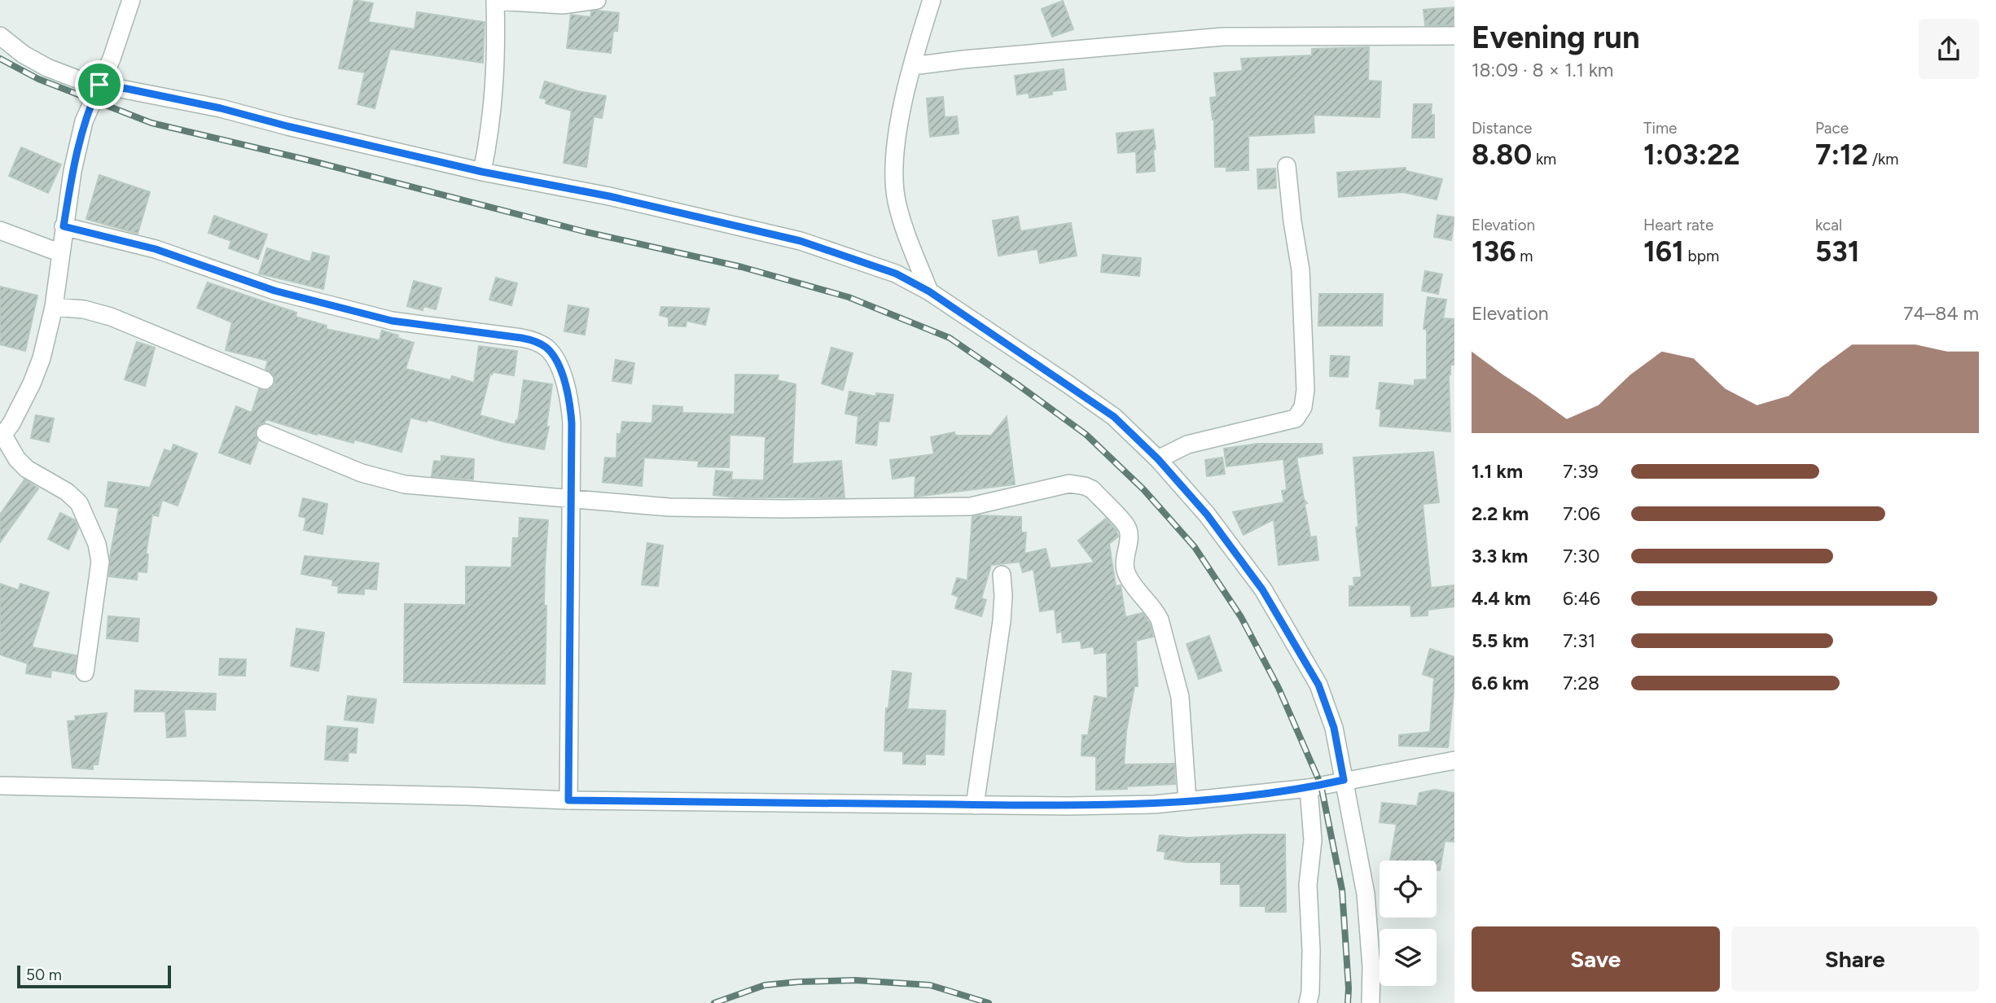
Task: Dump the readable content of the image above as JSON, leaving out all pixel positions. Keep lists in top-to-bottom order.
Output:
{
  "scale_bar": "50 m",
  "page": {
    "heading": ["Evening run", "18:09 · 8 × 1.1 km"],
    "stats": [
      ["Distance", "8.80 km"],
      ["Time", "1:03:22"],
      ["Pace", "7:12 /km"],
      ["Elevation", "136 m"],
      ["Heart rate", "161 bpm"],
      ["kcal", "531"]
    ],
    "chart": ["Elevation", "74–84 m"],
    "list": [
      {
        "name": "1.1 km",
        "note": "7:39"
      },
      {
        "name": "2.2 km",
        "note": "7:06"
      },
      {
        "name": "3.3 km",
        "note": "7:30"
      },
      {
        "name": "4.4 km",
        "note": "6:46"
      },
      {
        "name": "5.5 km",
        "note": "7:31"
      },
      {
        "name": "6.6 km",
        "note": "7:28"
      }
    ],
    "buttons": ["Save", "Share"],
    "scale": "50 m"
  }
}
